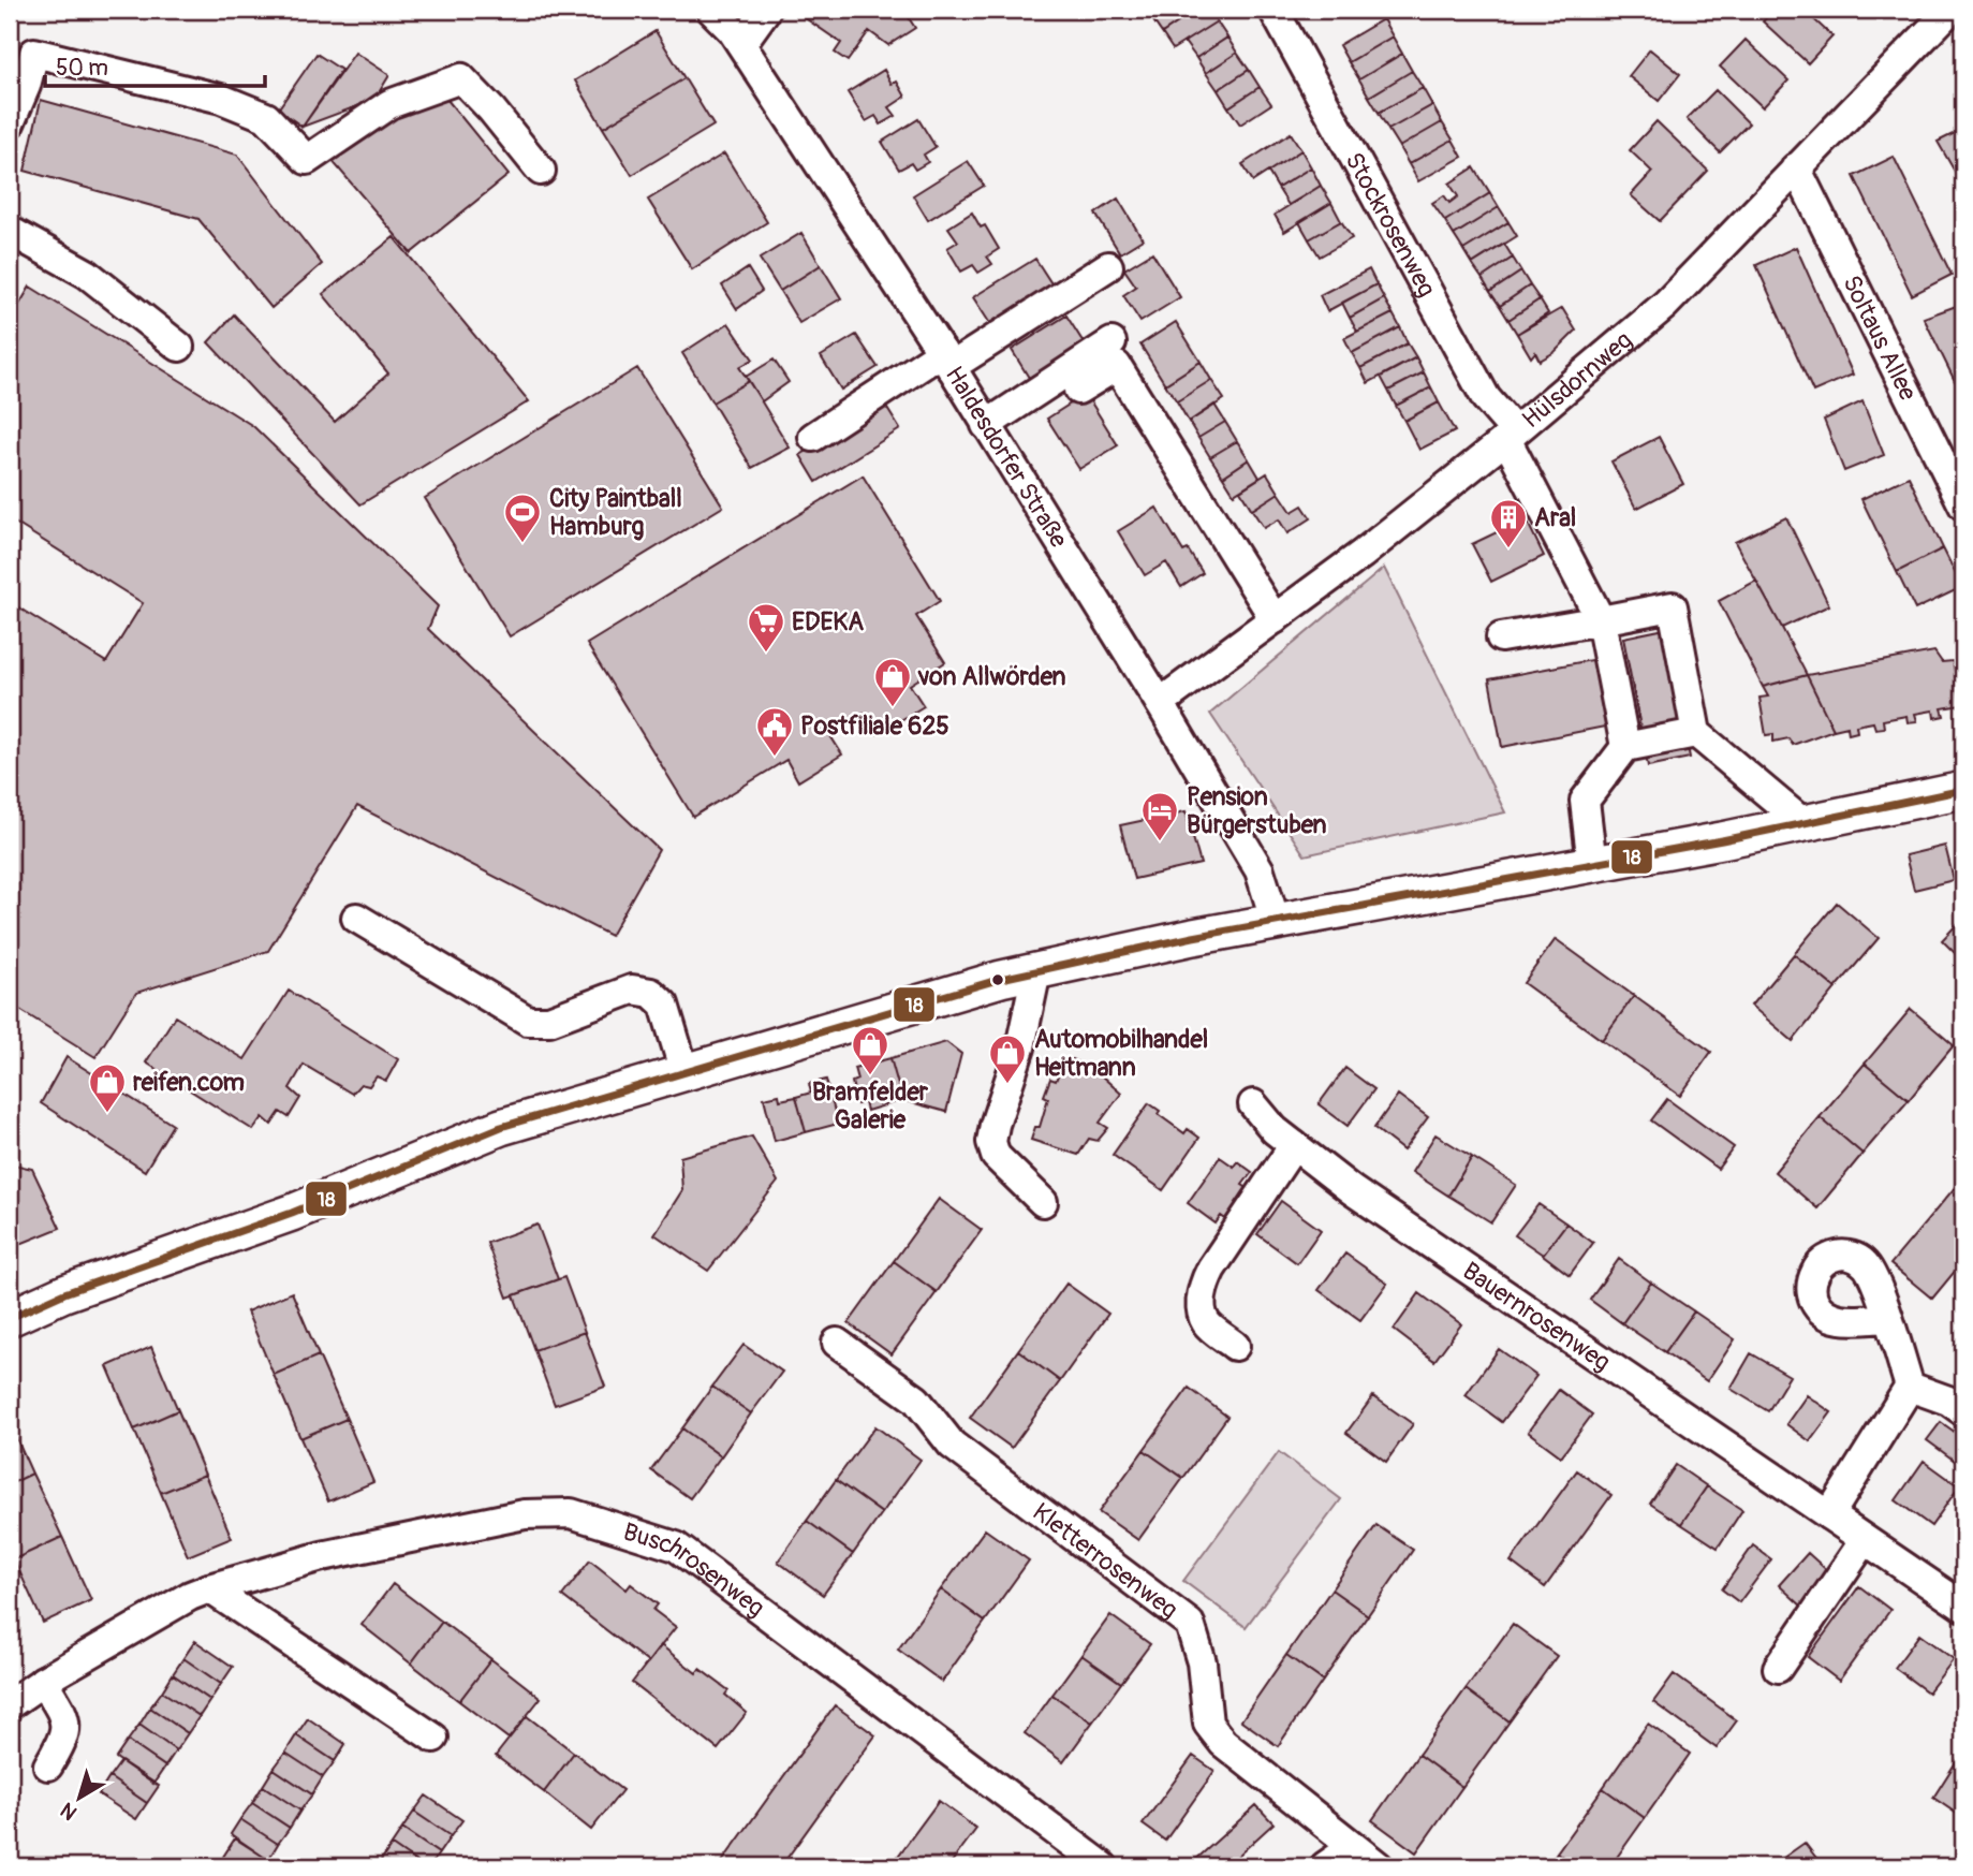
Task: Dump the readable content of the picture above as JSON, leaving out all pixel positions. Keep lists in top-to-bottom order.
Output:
{
  "streets": {
    "street": [
      "Stockrosenweg",
      "Soltaus Allee",
      "Hülsdornweg",
      "Haldesdorfer Straße",
      "Bauernrosenweg",
      "Kletterrosenweg",
      "Buschrosenweg"
    ]
  },
  "crossings": [
    ["Stockrosenweg", "Hülsdornweg"],
    ["Soltaus Allee", "Hülsdornweg"],
    ["Hülsdornweg", "Haldesdorfer Straße"]
  ],
  "places": {
    "sports": ["City Paintball Hamburg"],
    "building": ["Aral"],
    "supermarket": ["EDEKA"],
    "shop": [
      "von Allwörden",
      "Bramfelder Galerie",
      "Automobilhandel Heitmann",
      "reifen.com"
    ],
    "public building": ["Postfiliale 625"],
    "hotel": ["Pension Bürgerstuben"]
  },
  "lines": ["transit line 18"],
  "scale_bar": "50 m",
  "north": "bottom left"
}
